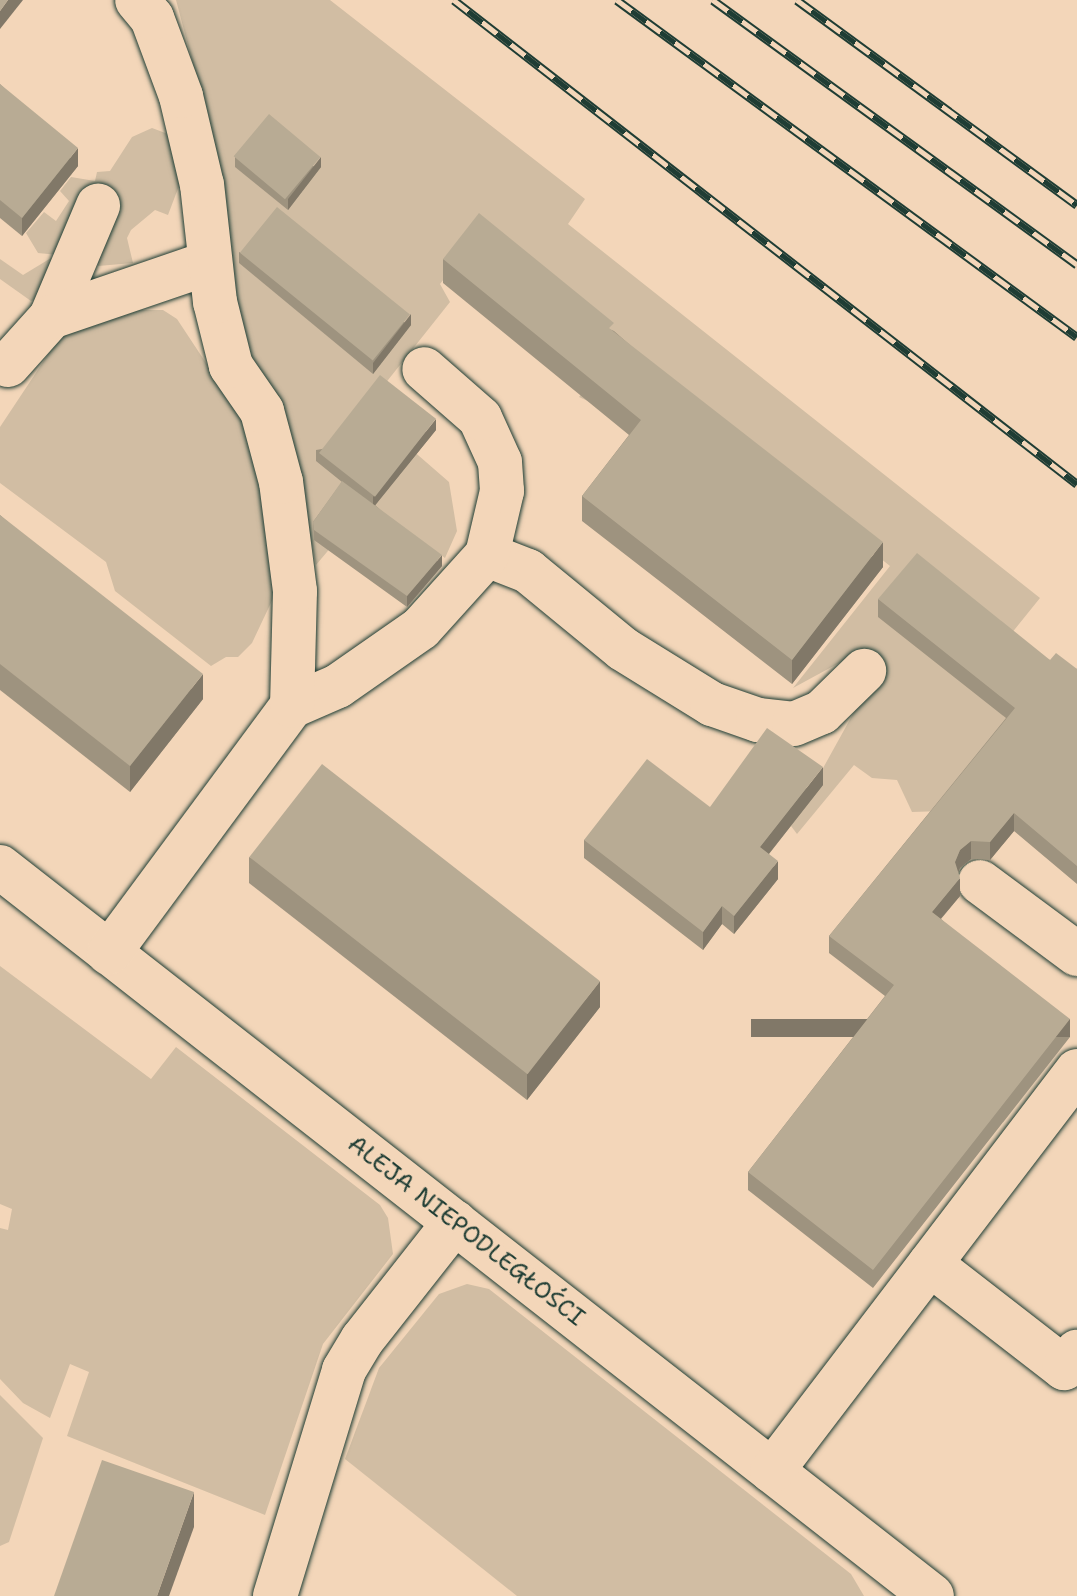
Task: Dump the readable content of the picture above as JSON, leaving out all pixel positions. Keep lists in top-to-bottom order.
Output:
{
  "streets": {
    "street": ["ALEJA NIEPODLEGŁOŚCI"]
  }
}
